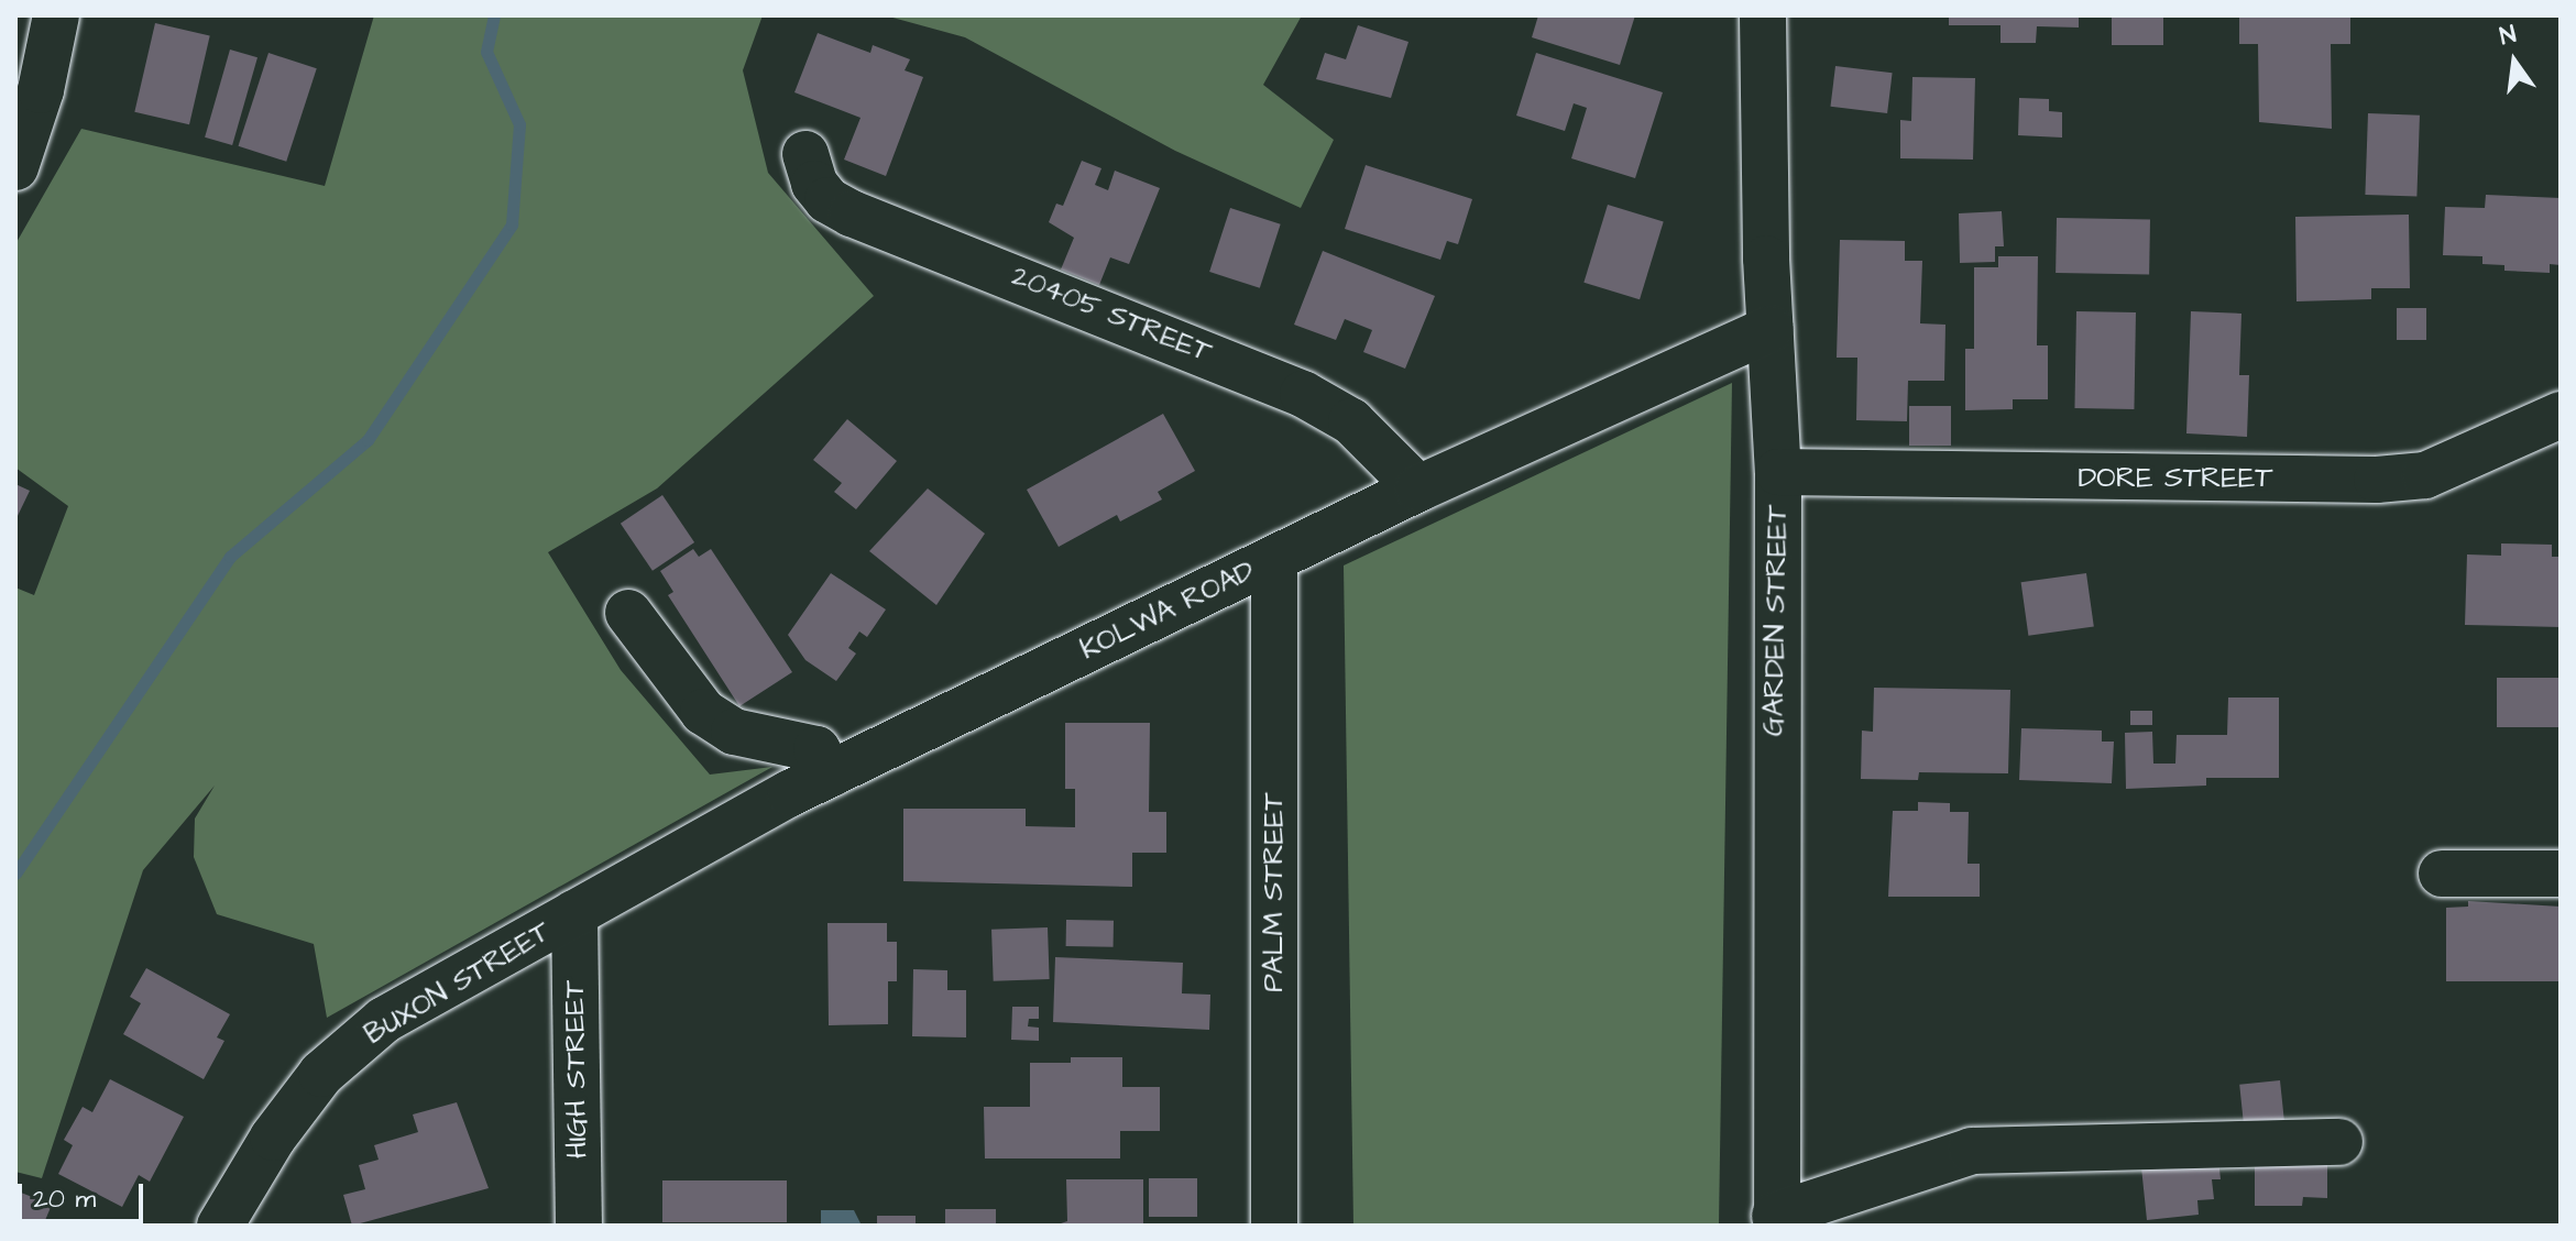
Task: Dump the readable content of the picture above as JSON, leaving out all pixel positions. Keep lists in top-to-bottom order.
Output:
{
  "streets": {
    "street": [
      "20405 STREET",
      "DORE STREET",
      "KOLWA ROAD",
      "GARDEN STREET",
      "PALM STREET",
      "BUXON STREET",
      "HIGH STREET"
    ]
  },
  "crossings": [
    ["20405 STREET", "KOLWA ROAD"],
    ["DORE STREET", "GARDEN STREET"],
    ["KOLWA ROAD", "GARDEN STREET"],
    ["KOLWA ROAD", "PALM STREET"],
    ["KOLWA ROAD", "BUXON STREET"],
    ["KOLWA ROAD", "HIGH STREET"],
    ["BUXON STREET", "HIGH STREET"]
  ],
  "scale_bar": "20 m",
  "north": "top"
}
